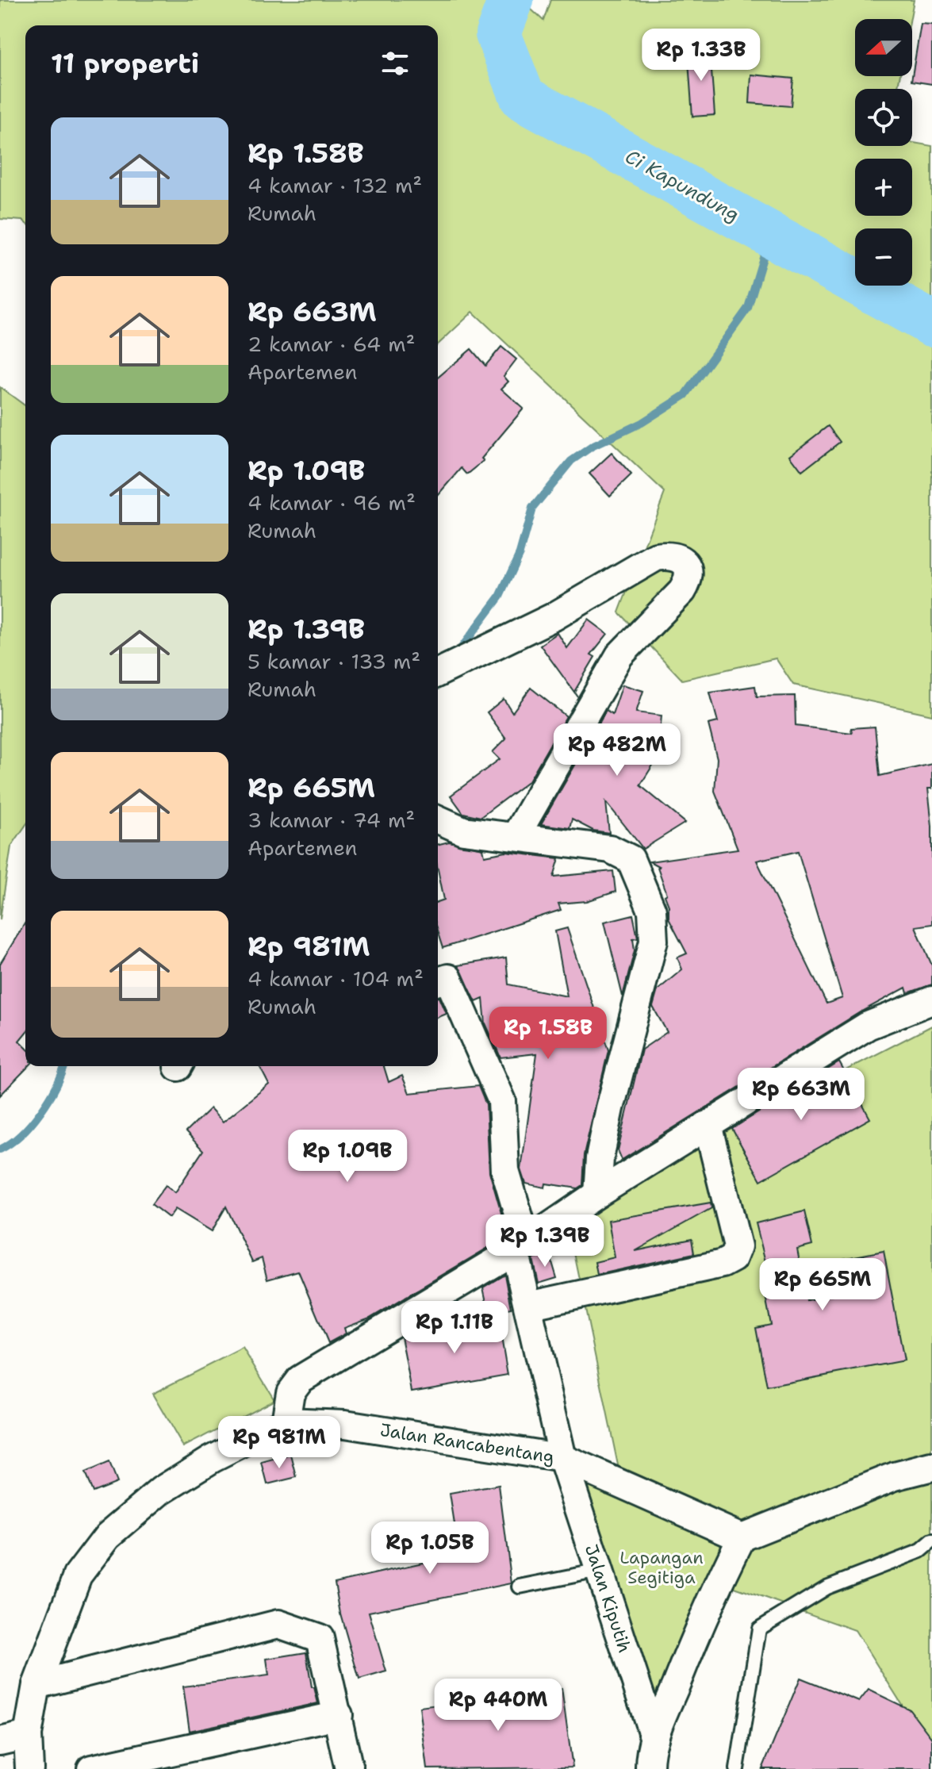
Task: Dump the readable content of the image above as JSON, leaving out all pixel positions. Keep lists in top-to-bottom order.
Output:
{
  "streets": {
    "street": ["Jalan Rancabentang", "Jalan Kiputih"]
  },
  "crossings": [
    ["Jalan Rancabentang", "Jalan Kiputih"]
  ],
  "water": ["Ci Kapundung"],
  "parks": ["Lapangan Segitiga"],
  "north": "left",
  "page": {
    "map_buttons": ["+", "−"],
    "heading": "11 properti",
    "price": [
      "Rp 1.33B",
      "Rp 482M",
      "Rp 1.58B",
      "Rp 663M",
      "Rp 1.09B",
      "Rp 1.39B",
      "Rp 665M",
      "Rp 1.11B",
      "Rp 981M",
      "Rp 1.05B",
      "Rp 440M"
    ],
    "list": [
      {
        "name": "Rp 1.58B",
        "note": "4 kamar · 132 m² · Rumah"
      },
      {
        "name": "Rp 663M",
        "note": "2 kamar · 64 m² · Apartemen"
      },
      {
        "name": "Rp 1.09B",
        "note": "4 kamar · 96 m² · Rumah"
      },
      {
        "name": "Rp 1.39B",
        "note": "5 kamar · 133 m² · Rumah"
      },
      {
        "name": "Rp 665M",
        "note": "3 kamar · 74 m² · Apartemen"
      },
      {
        "name": "Rp 981M",
        "note": "4 kamar · 104 m² · Rumah"
      }
    ]
  }
}
